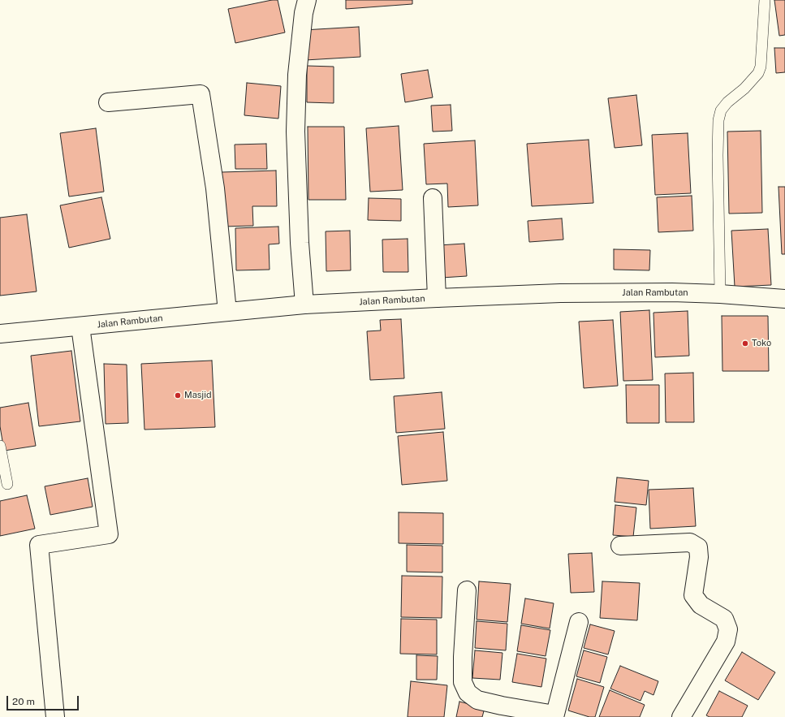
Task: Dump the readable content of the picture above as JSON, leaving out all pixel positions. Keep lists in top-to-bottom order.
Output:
{
  "streets": {
    "street": ["Jalan Rambutan"]
  },
  "places": ["Toko", "Masjid"],
  "scale_bar": "20 m"
}
